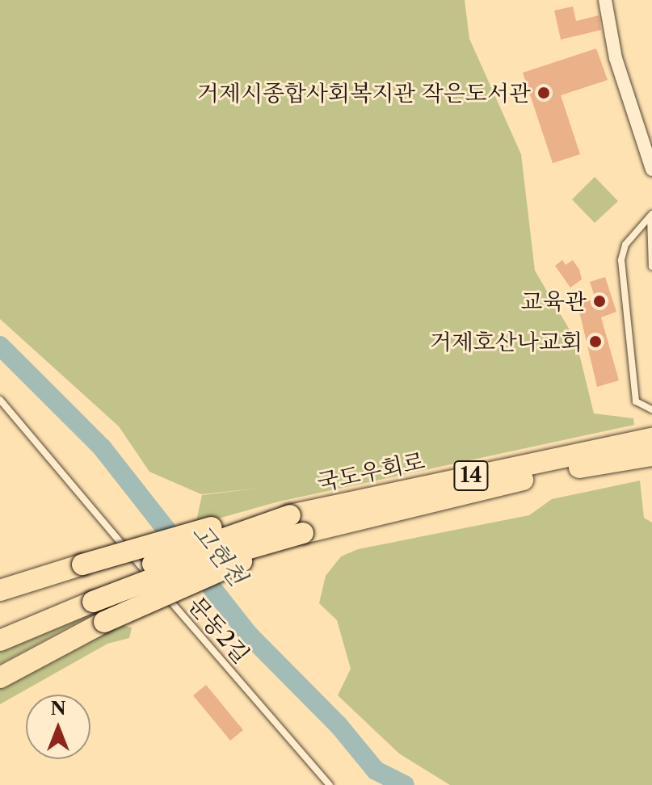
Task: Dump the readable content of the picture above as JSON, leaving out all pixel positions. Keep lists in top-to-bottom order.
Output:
{
  "streets": {
    "highway": ["국도우회로", "14"],
    "lane": ["문동2길"]
  },
  "crossings": [
    ["국도우회로", "14"]
  ],
  "water": ["고현천"],
  "places": ["거제시종합사회복지관 작은도서관", "교육관", "거제호산나교회"],
  "north": "top"
}
